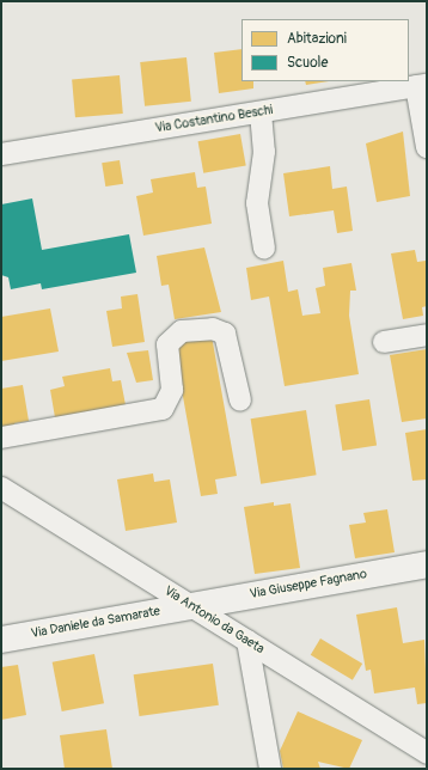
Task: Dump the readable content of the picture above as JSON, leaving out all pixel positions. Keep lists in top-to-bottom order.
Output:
{
  "streets": {
    "street": [
      "Via Costantino Beschi",
      "Via Giuseppe Fagnano",
      "Via Antonio da Gaeta",
      "Via Daniele da Samarate"
    ]
  },
  "crossings": [
    ["Via Giuseppe Fagnano", "Via Antonio da Gaeta"],
    ["Via Giuseppe Fagnano", "Via Daniele da Samarate"],
    ["Via Antonio da Gaeta", "Via Daniele da Samarate"]
  ],
  "legend": ["Abitazioni", "Scuole"]
}
